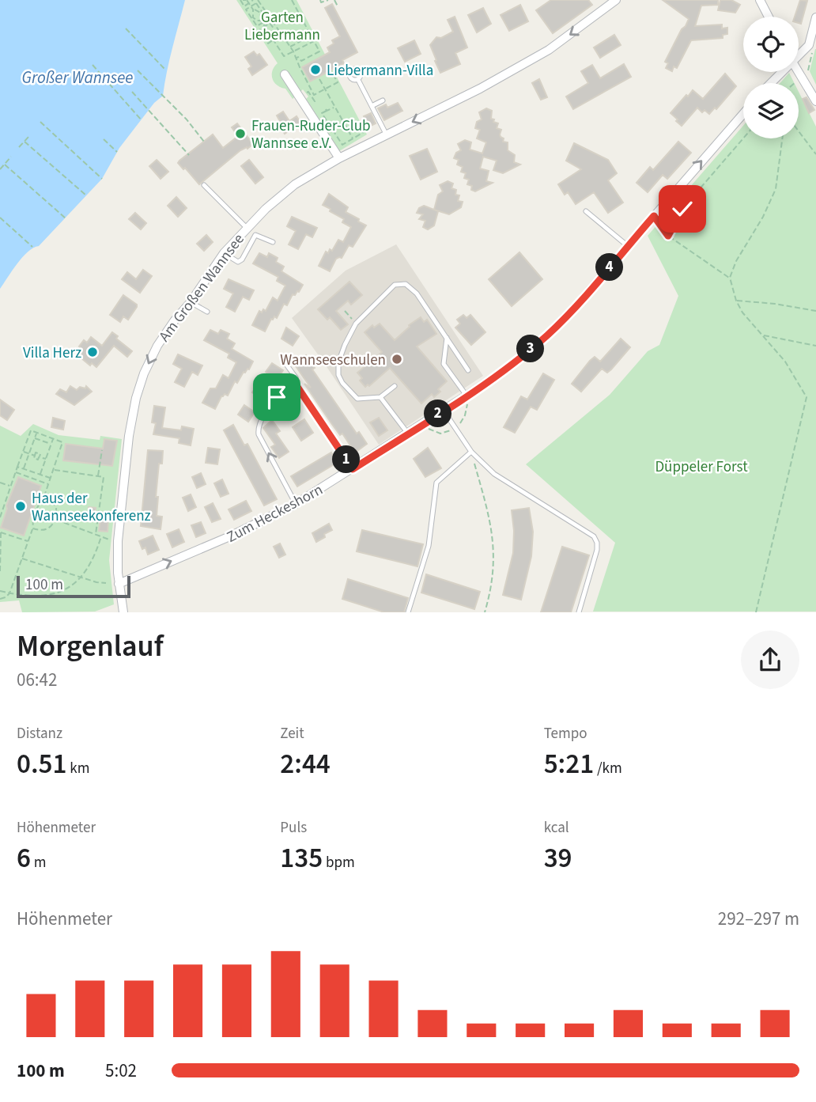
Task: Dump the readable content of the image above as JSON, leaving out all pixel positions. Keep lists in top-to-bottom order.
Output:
{
  "streets": {
    "street": ["Am Großen Wannsee", "Zum Heckeshorn"]
  },
  "crossings": [
    ["Am Großen Wannsee", "Zum Heckeshorn"]
  ],
  "one_way": ["Am Großen Wannsee", "Zum Heckeshorn"],
  "water": ["Großer Wannsee"],
  "parks": ["Garten Liebermann", "Düppeler Forst"],
  "places": [
    "Liebermann-Villa",
    "Frauen-Ruder-Club Wannsee e.V.",
    "Villa Herz",
    "Wannseeschulen",
    "Haus der Wannseekonferenz"
  ],
  "scale_bar": "100 m",
  "page": {
    "pins": [
      "4",
      "3",
      "2",
      "1"
    ],
    "scale": "100 m",
    "heading": ["Morgenlauf", "06:42"],
    "stats": [
      ["Distanz", "0.51 km"],
      ["Zeit", "2:44"],
      ["Tempo", "5:21 /km"],
      ["Höhenmeter", "6 m"],
      ["Puls", "135 bpm"],
      ["kcal", "39"]
    ],
    "chart": ["Höhenmeter", "292–297 m"],
    "list": [
      {
        "name": "100 m",
        "note": "5:02"
      }
    ]
  }
}
